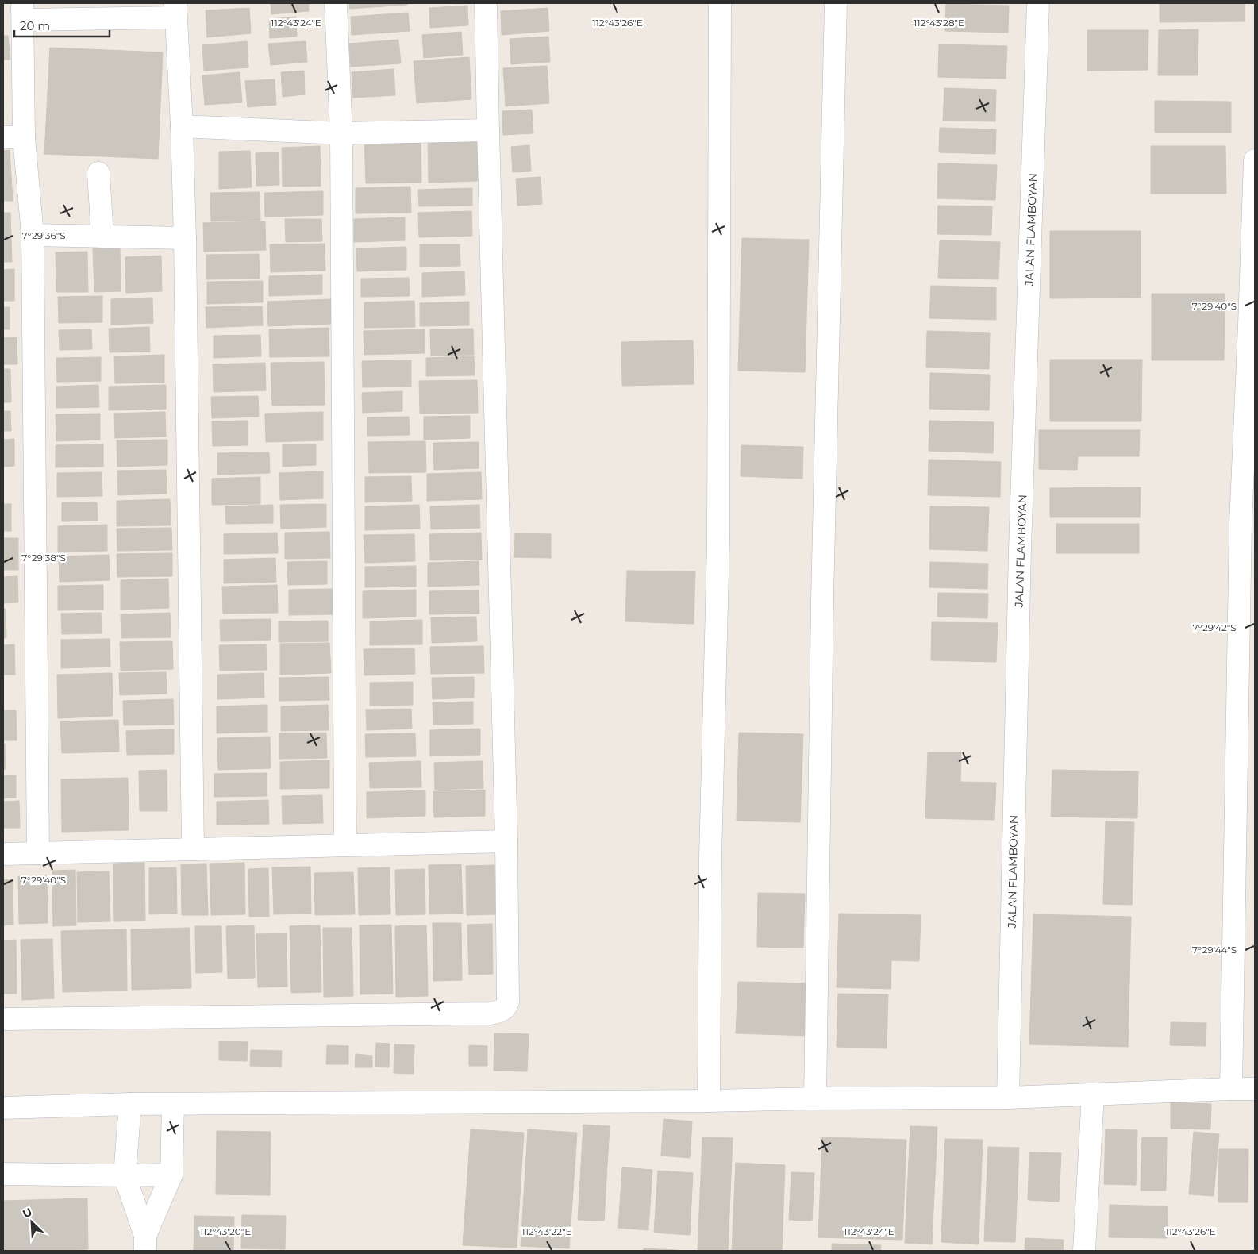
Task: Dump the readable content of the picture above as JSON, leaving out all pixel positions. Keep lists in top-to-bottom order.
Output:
{
  "streets": {
    "street": ["JALAN FLAMBOYAN"]
  },
  "scale_bar": "20 m",
  "north": "top left",
  "coordinates": [
    "112°43'24\"E",
    "112°43'26\"E",
    "112°43'28\"E",
    "7°29'36\"S",
    "7°29'40\"S",
    "7°29'38\"S",
    "7°29'42\"S",
    "7°29'44\"S",
    "112°43'20\"E",
    "112°43'22\"E"
  ]
}
